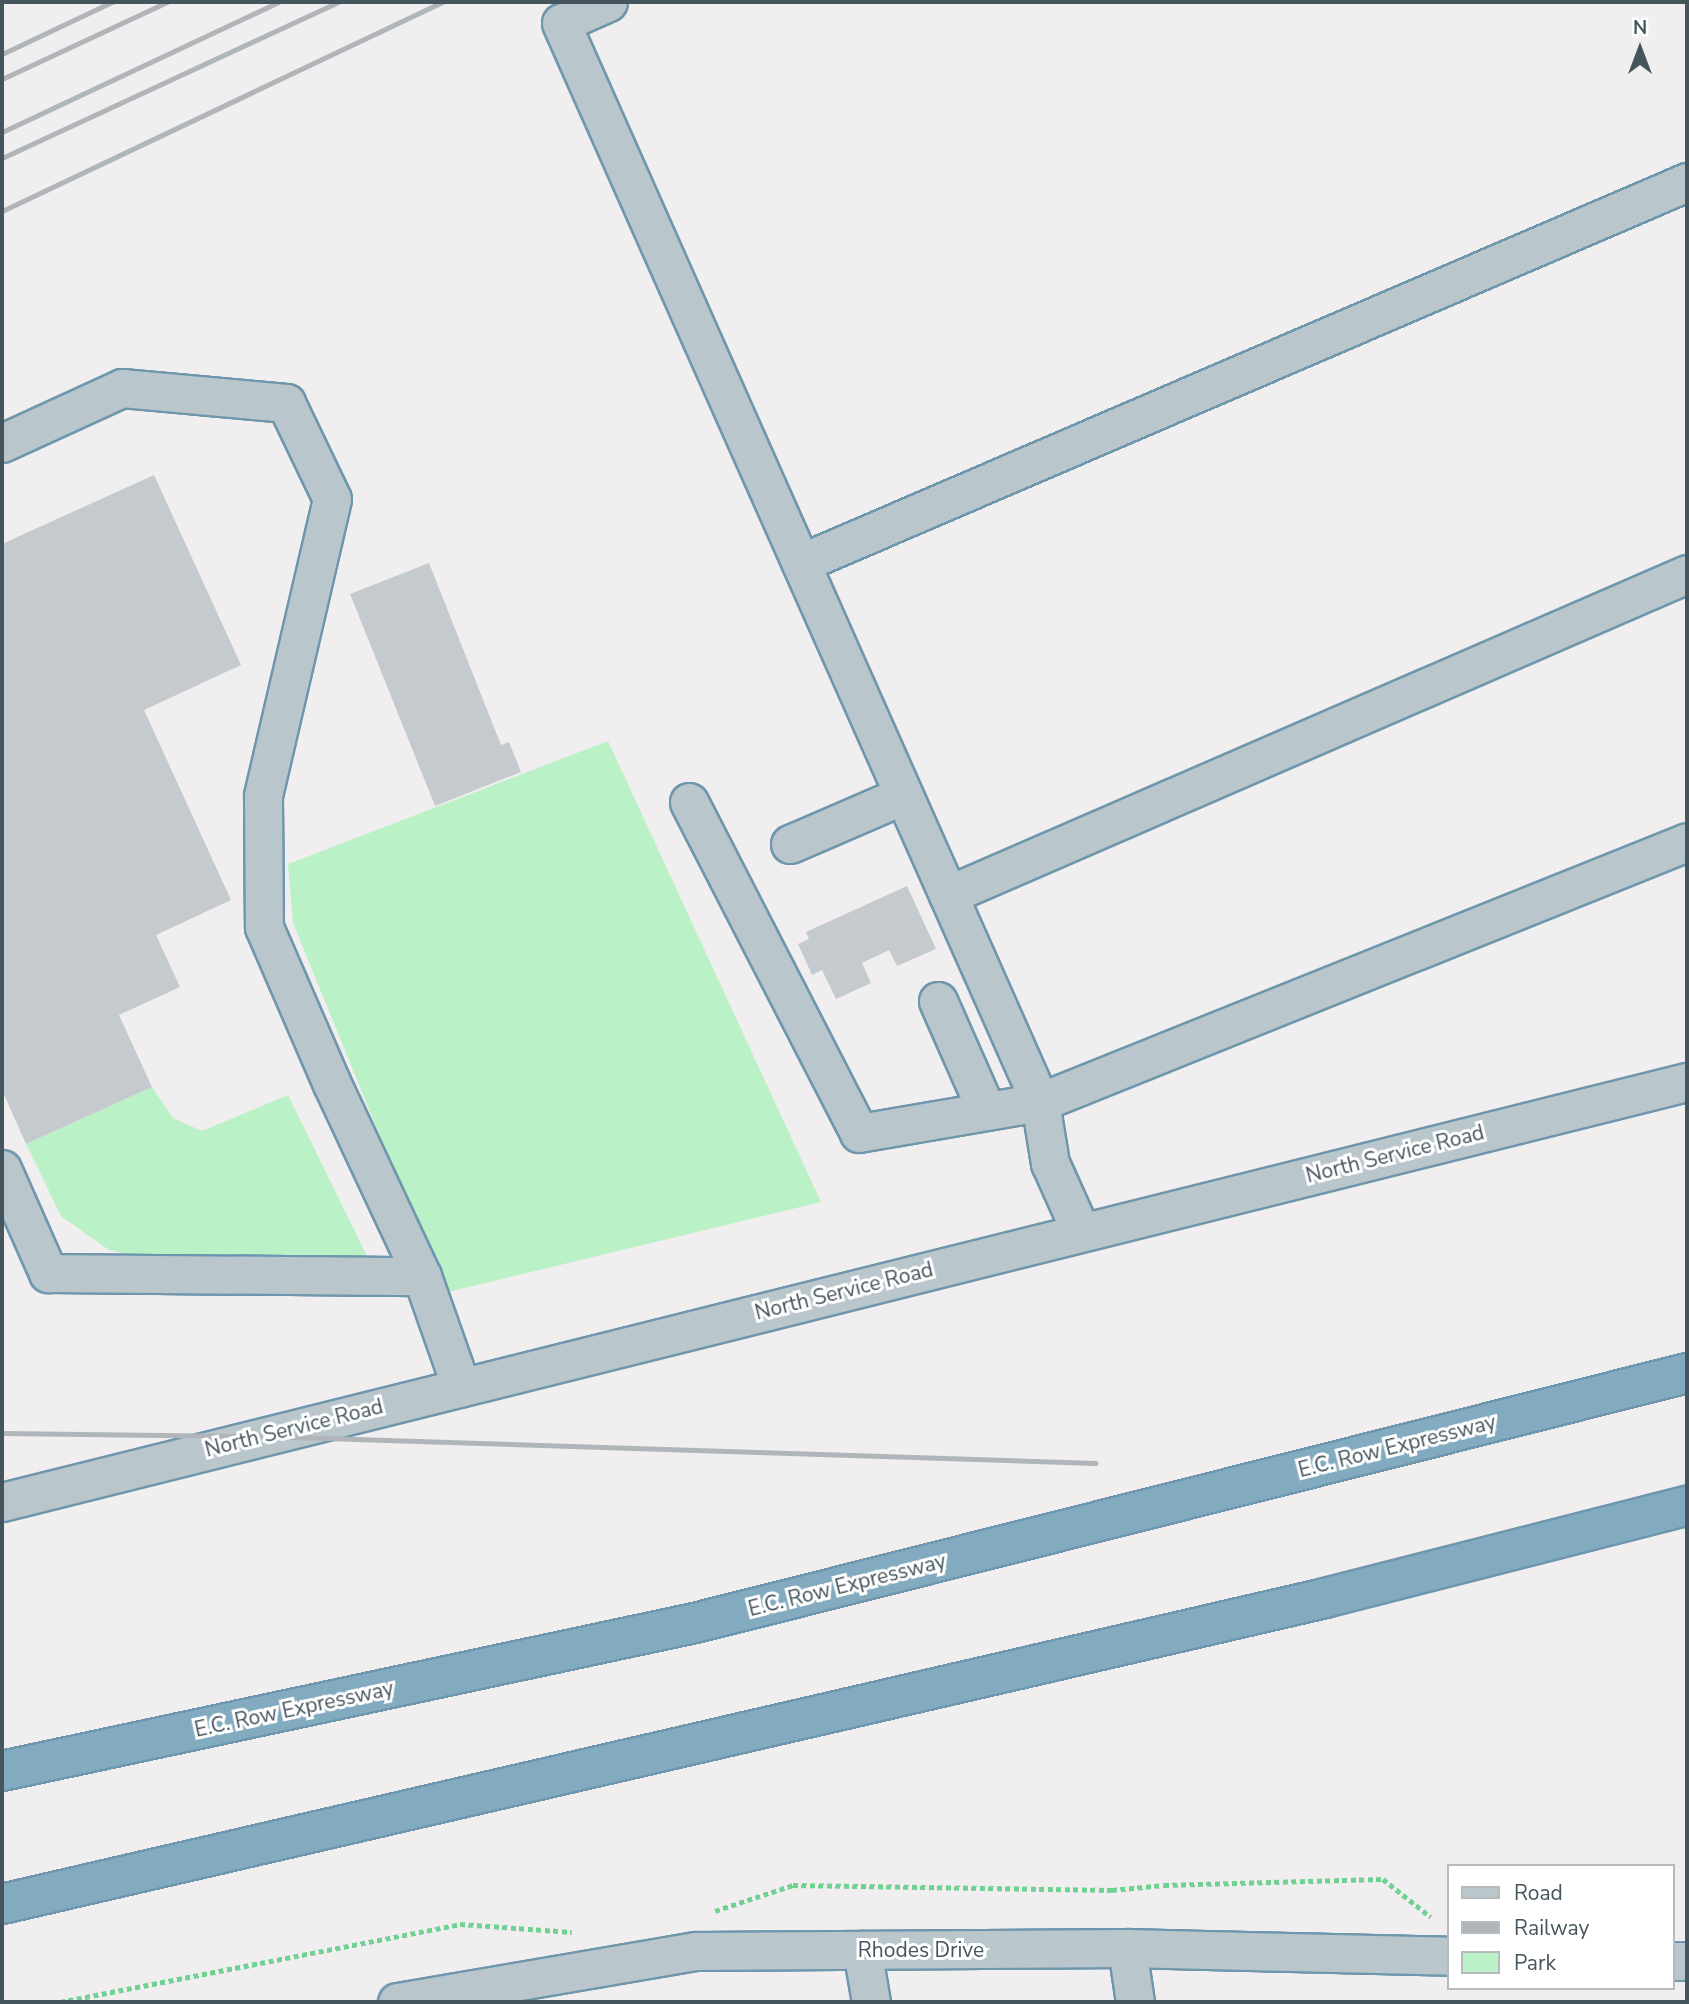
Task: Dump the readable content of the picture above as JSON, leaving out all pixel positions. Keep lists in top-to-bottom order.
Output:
{
  "streets": {
    "highway": ["E.C. Row Expressway"],
    "street": ["North Service Road", "Rhodes Drive"]
  },
  "legend": ["Road", "Railway", "Park"],
  "north": "top"
}
